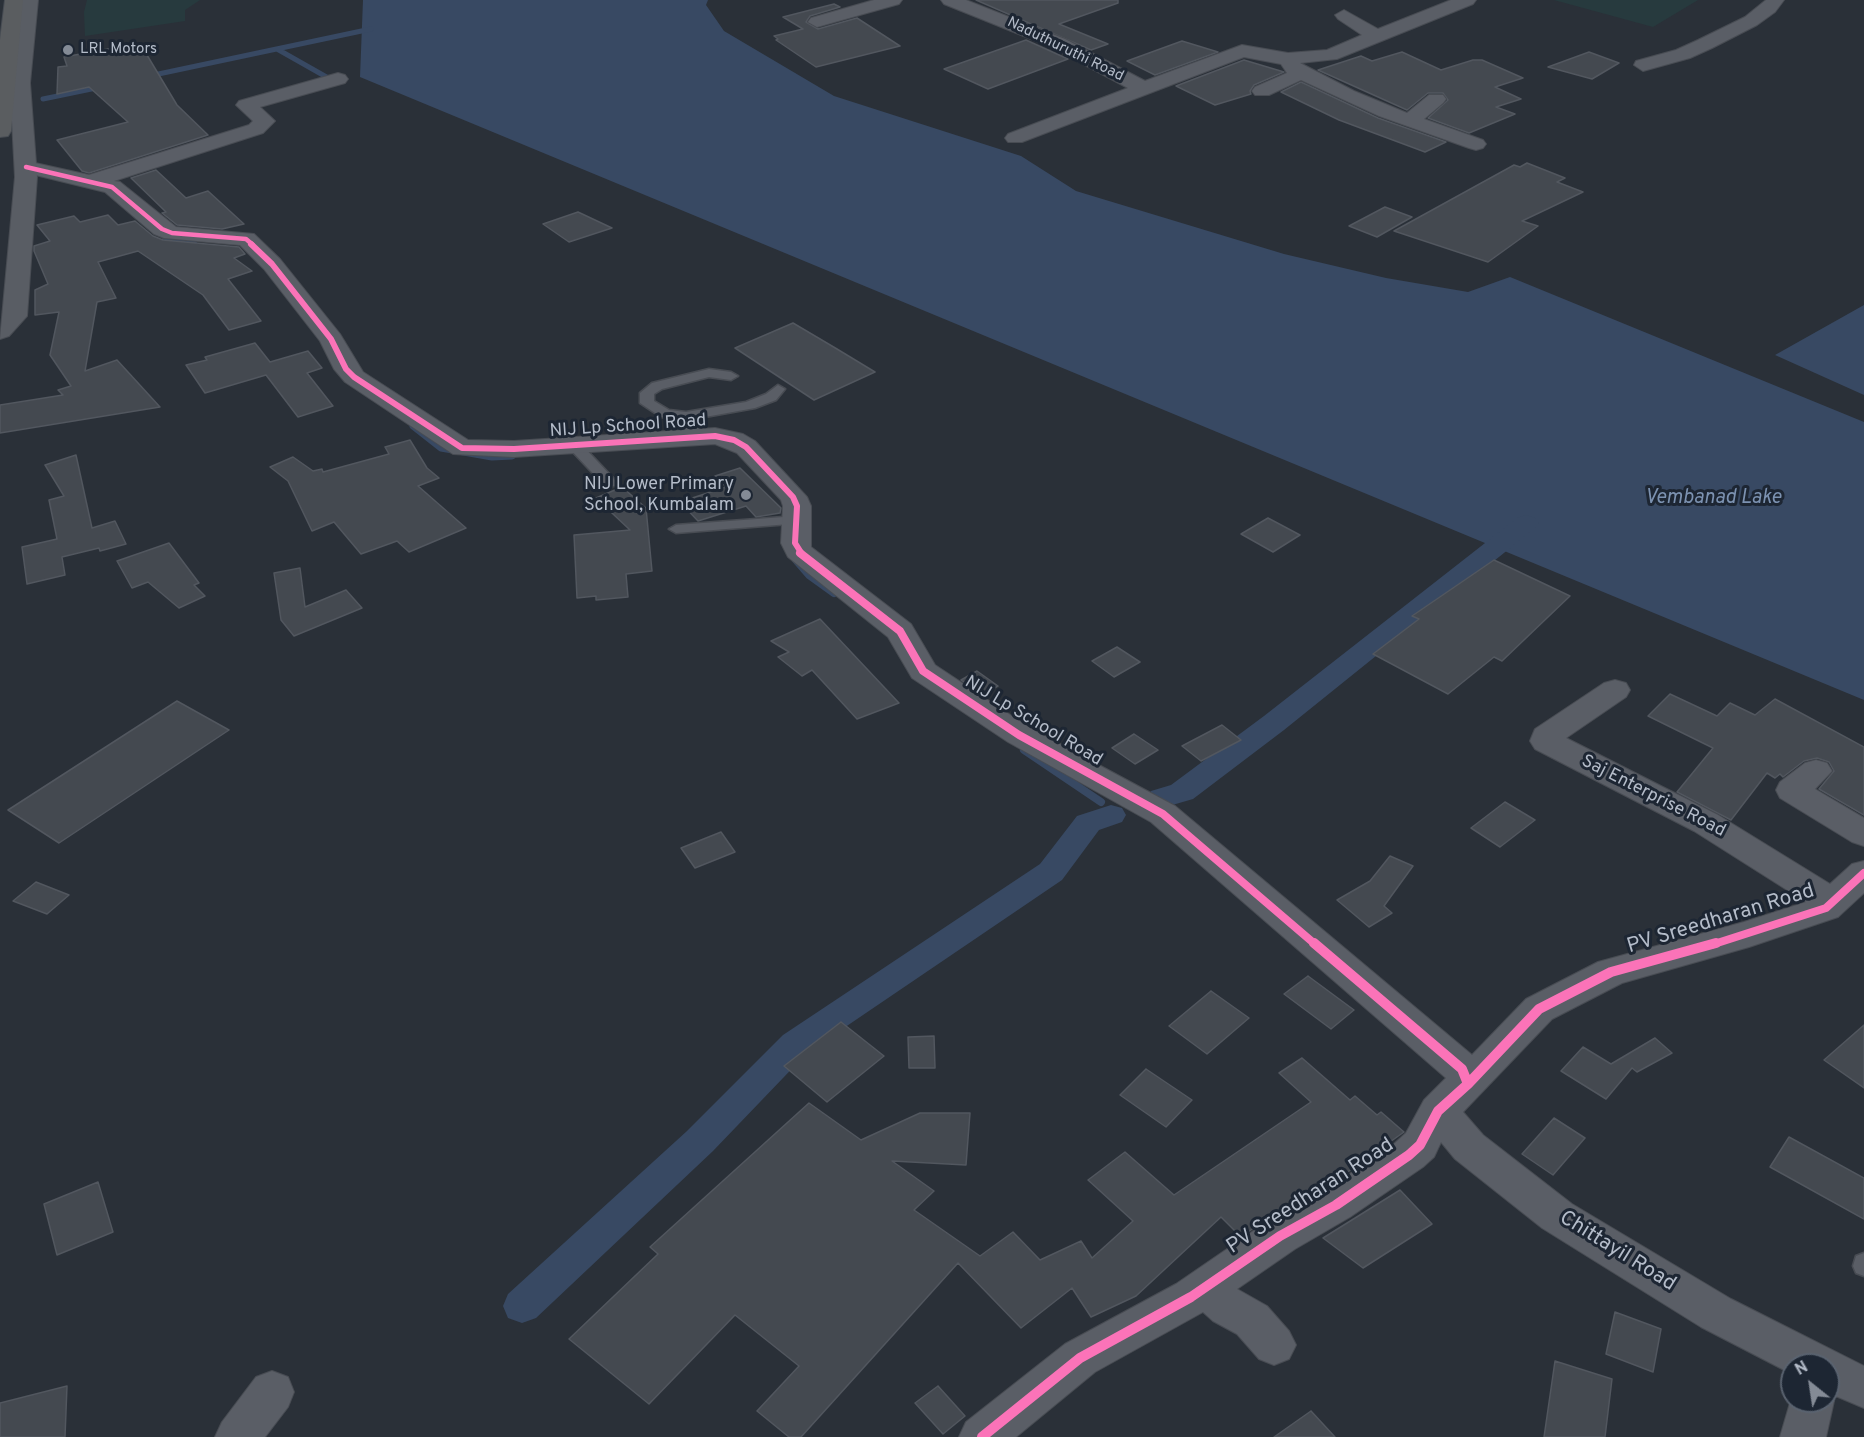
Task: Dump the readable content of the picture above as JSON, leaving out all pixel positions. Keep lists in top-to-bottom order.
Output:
{
  "streets": {
    "street": [
      "Naduthuruthi Road",
      "NIJ Lp School Road",
      "Saj Enterprise Road",
      "PV Sreedharan Road",
      "Chittayil Road"
    ]
  },
  "crossings": [
    ["NIJ Lp School Road", "PV Sreedharan Road"],
    ["Saj Enterprise Road", "PV Sreedharan Road"],
    ["PV Sreedharan Road", "Chittayil Road"]
  ],
  "water": ["Vembanad Lake"],
  "places": ["LRL Motors", "NIJ Lower Primary School, Kumbalam"],
  "north": "top left"
}
